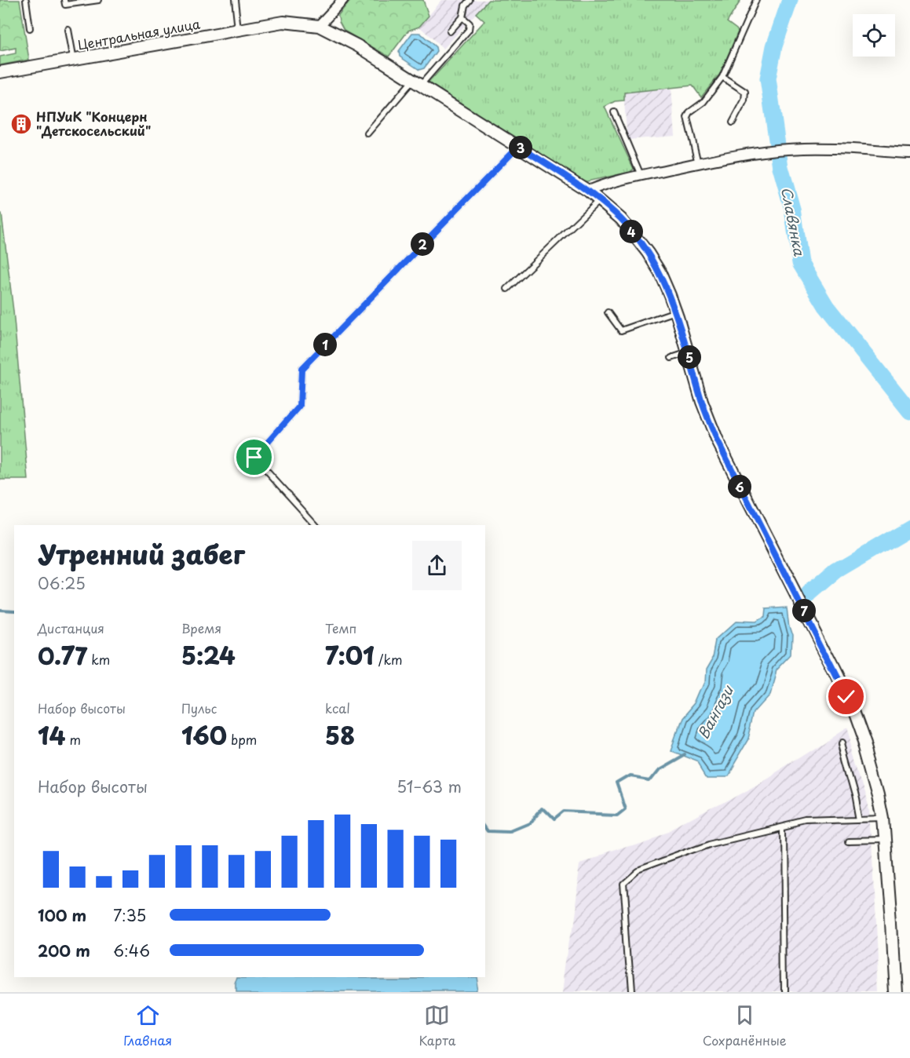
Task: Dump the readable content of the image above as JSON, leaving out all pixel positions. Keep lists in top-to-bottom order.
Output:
{
  "streets": {
    "street": ["Центральная улица"]
  },
  "water": ["Славянка", "Вангази"],
  "places": {
    "building": ["НПУиК \"Концерн \"Детскосельский\""]
  },
  "page": {
    "pins": [
      "3",
      "4",
      "2",
      "1",
      "5",
      "6",
      "7"
    ],
    "heading": ["Утренний забег", "06:25"],
    "stats": [
      ["Дистанция", "0.77 km"],
      ["Время", "5:24"],
      ["Темп", "7:01 /km"],
      ["Набор высоты", "14 m"],
      ["Пульс", "160 bpm"],
      ["kcal", "58"]
    ],
    "chart": ["Набор высоты", "51–63 m"],
    "list": [
      {
        "name": "100 m",
        "note": "7:35"
      },
      {
        "name": "200 m",
        "note": "6:46"
      }
    ],
    "tabs": ["Главная", "Карта", "Сохранённые"]
  }
}
